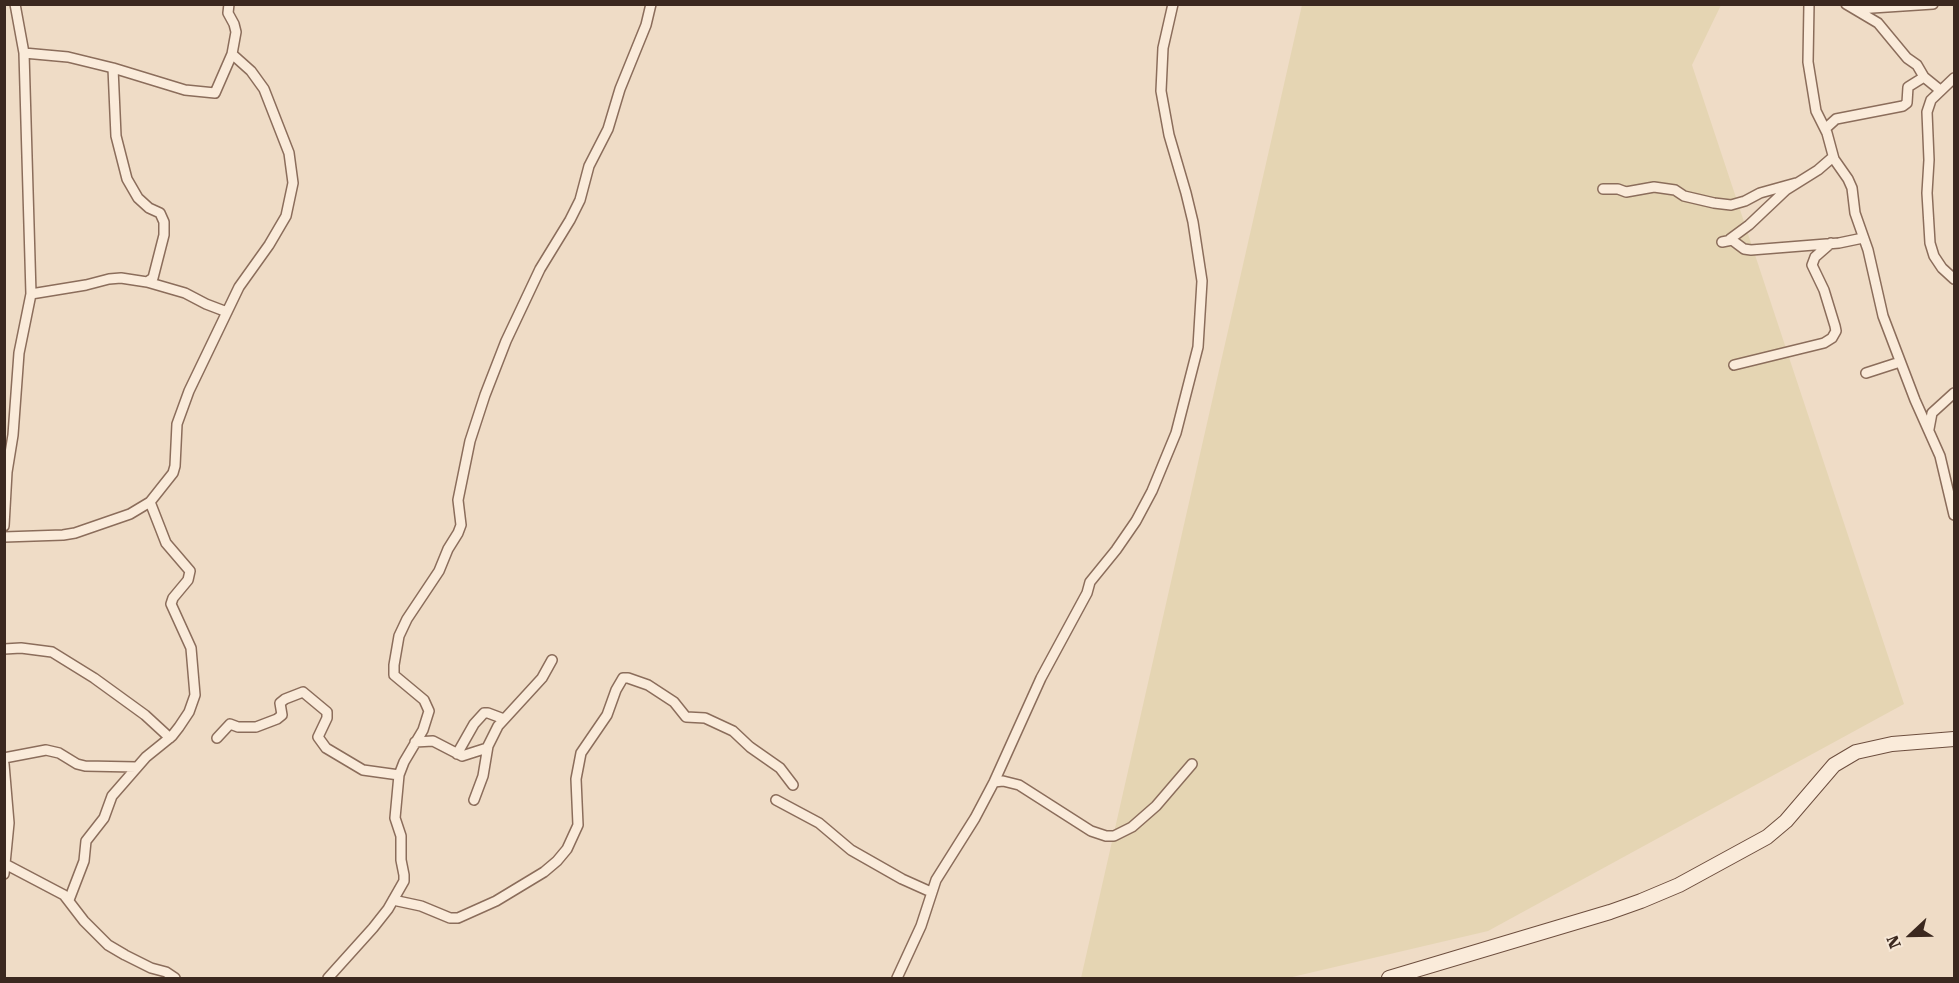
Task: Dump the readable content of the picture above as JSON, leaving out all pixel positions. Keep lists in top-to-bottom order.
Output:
{
  "north": "left"
}
